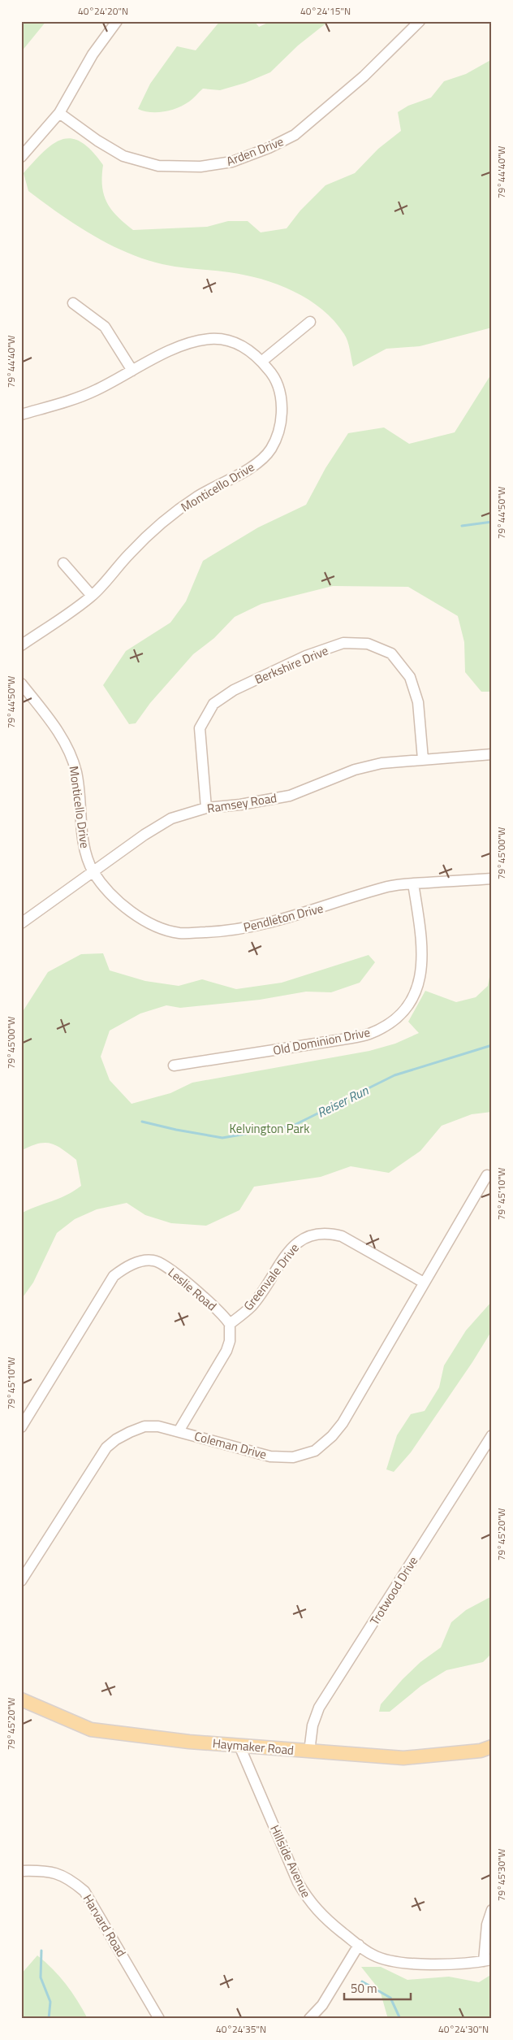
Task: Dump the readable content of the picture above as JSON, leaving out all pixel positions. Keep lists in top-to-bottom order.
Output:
{
  "streets": {
    "main road": ["Haymaker Road"],
    "street": [
      "Arden Drive",
      "Monticello Drive",
      "Berkshire Drive",
      "Ramsey Road",
      "Pendleton Drive",
      "Old Dominion Drive",
      "Greenvale Drive",
      "Leslie Road",
      "Coleman Drive",
      "Trotwood Drive",
      "Hillside Avenue",
      "Harvard Road"
    ]
  },
  "crossings": [
    ["Monticello Drive", "Ramsey Road"],
    ["Monticello Drive", "Pendleton Drive"],
    ["Berkshire Drive", "Ramsey Road"],
    ["Ramsey Road", "Pendleton Drive"],
    ["Pendleton Drive", "Old Dominion Drive"],
    ["Greenvale Drive", "Leslie Road"],
    ["Greenvale Drive", "Coleman Drive"],
    ["Trotwood Drive", "Haymaker Road"],
    ["Haymaker Road", "Hillside Avenue"]
  ],
  "water": ["Reiser Run"],
  "parks": ["Kelvington Park"],
  "scale_bar": "50 m",
  "coordinates": [
    "40°24'20\"N",
    "40°24'15\"N",
    "79°44'40\"W",
    "79°44'50\"W",
    "79°45'00\"W",
    "79°45'10\"W",
    "79°45'20\"W",
    "79°45'30\"W",
    "40°24'35\"N",
    "40°24'30\"N"
  ]
}
